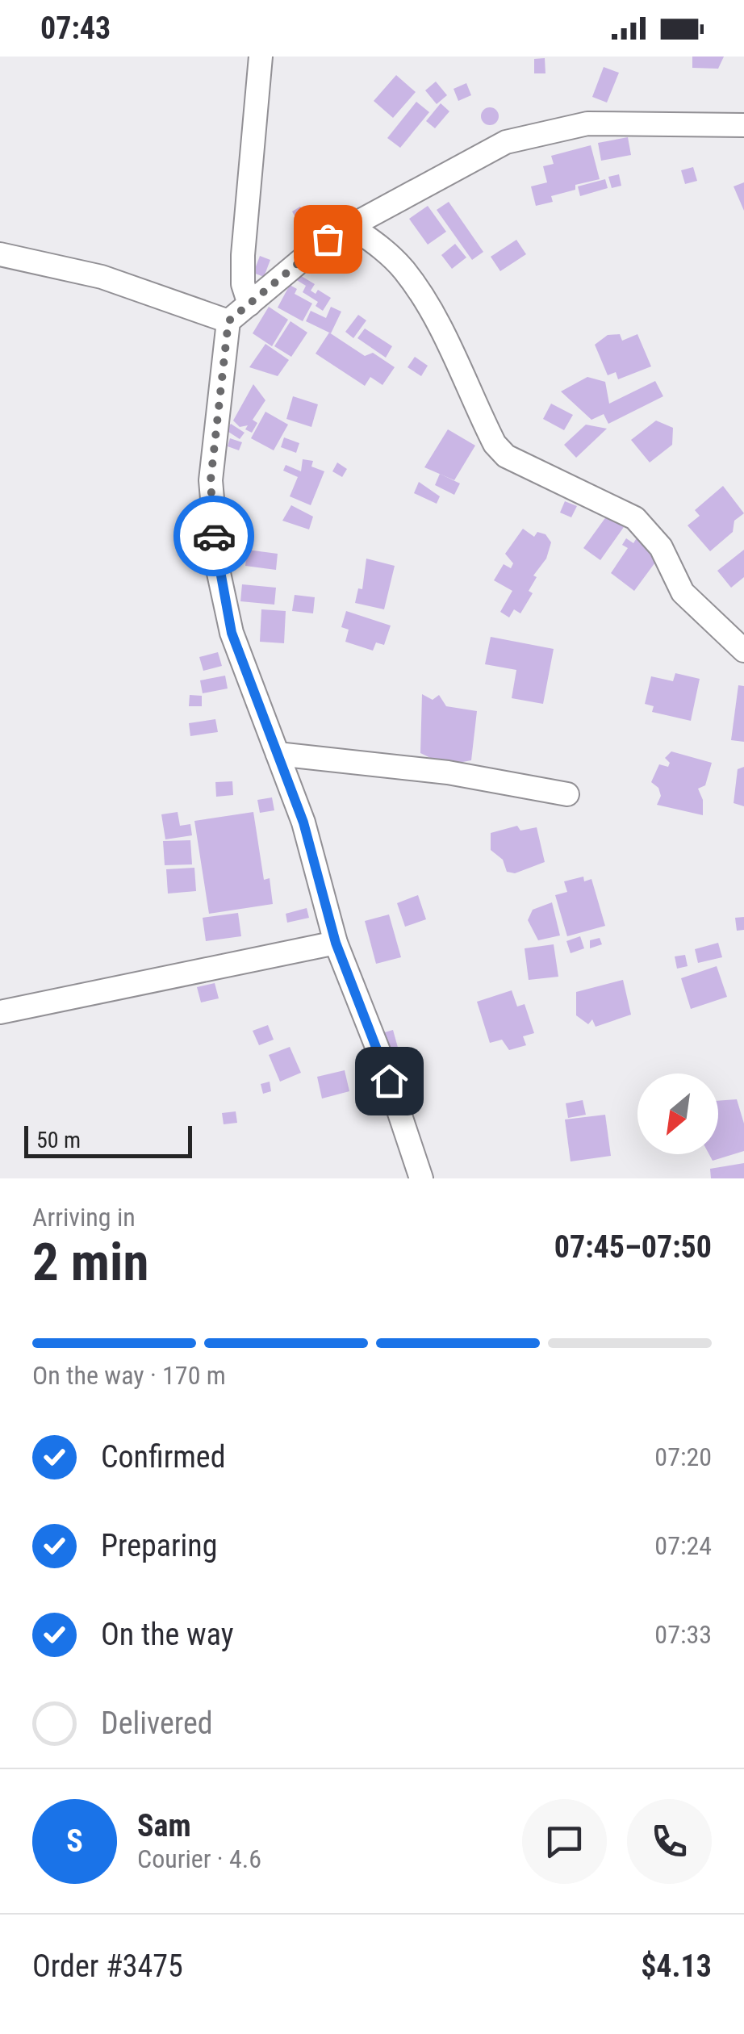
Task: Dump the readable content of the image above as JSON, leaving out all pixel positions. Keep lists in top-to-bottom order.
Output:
{
  "scale_bar": "50 m",
  "north": "bottom left",
  "page": {
    "status": "07:43",
    "scale": "50 m",
    "heading": ["2 min", "Arriving in", "07:45–07:50"],
    "panel": [
      "Sam",
      "Courier · 4.6",
      "Order #3475",
      "$4.13"
    ],
    "bar": "On the way · 170 m",
    "list": [
      ["Confirmed", "07:20"],
      ["Preparing", "07:24"],
      ["On the way", "07:33"],
      "Delivered"
    ],
    "round": "S"
  }
}
